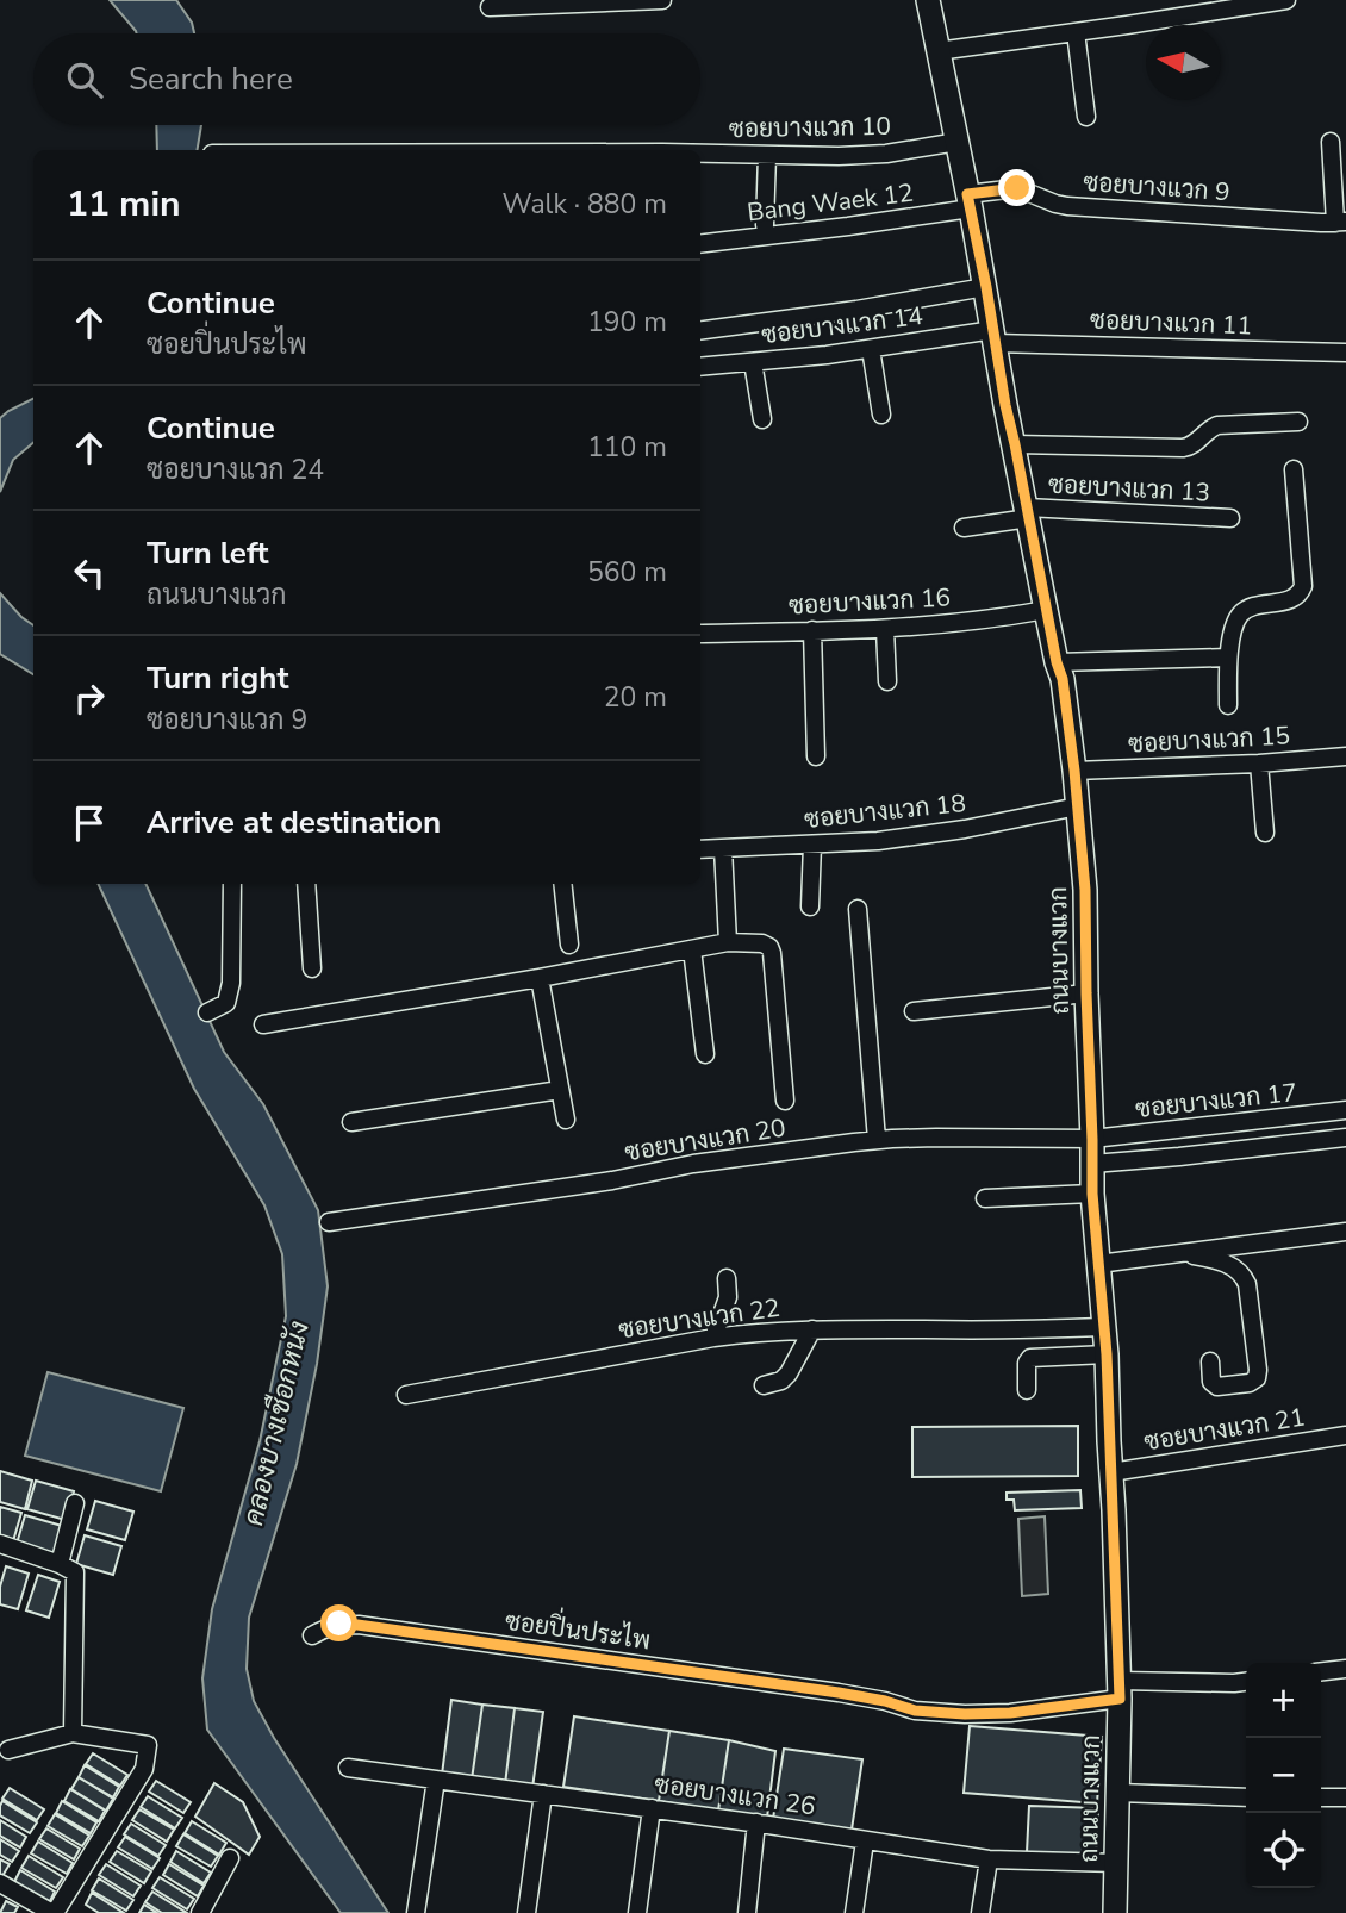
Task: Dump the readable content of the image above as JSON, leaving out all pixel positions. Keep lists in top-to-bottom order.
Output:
{
  "streets": {
    "main road": ["ถนนบางแวก"],
    "street": [
      "ซอยบางแวก 10",
      "ซอยบางแวก 9",
      "Bang Waek 12",
      "ซอยบางแวก 11",
      "ซอยบางแวก 14",
      "ซอยบางแวก 13",
      "ซอยบางแวก 16",
      "ซอยบางแวก 15",
      "ซอยบางแวก 18",
      "ซอยบางแวก 17",
      "ซอยบางแวก 20",
      "ซอยบางแวก 22",
      "ซอยบางแวก 21",
      "ซอยปิ่นประไพ",
      "ซอยบางแวก 26"
    ]
  },
  "crossings": [
    ["ซอยบางแวก 10", "ถนนบางแวก"],
    ["ซอยบางแวก 9", "Bang Waek 12"],
    ["ซอยบางแวก 9", "ถนนบางแวก"],
    ["Bang Waek 12", "ถนนบางแวก"],
    ["ซอยบางแวก 11", "ซอยบางแวก 14"],
    ["ซอยบางแวก 11", "ถนนบางแวก"],
    ["ซอยบางแวก 14", "ถนนบางแวก"],
    ["ซอยบางแวก 13", "ถนนบางแวก"],
    ["ซอยบางแวก 16", "ถนนบางแวก"],
    ["ซอยบางแวก 15", "ถนนบางแวก"],
    ["ซอยบางแวก 18", "ถนนบางแวก"],
    ["ถนนบางแวก", "ซอยบางแวก 17"],
    ["ถนนบางแวก", "ซอยบางแวก 20"],
    ["ถนนบางแวก", "ซอยบางแวก 22"],
    ["ถนนบางแวก", "ซอยบางแวก 21"],
    ["ถนนบางแวก", "ซอยปิ่นประไพ"],
    ["ถนนบางแวก", "ซอยบางแวก 26"],
    ["ซอยบางแวก 17", "ซอยบางแวก 20"]
  ],
  "water": ["คลองบางเชือกหนัง"],
  "north": "left",
  "page": {
    "search": "Search here",
    "heading": ["11 min", "Walk · 880 m"],
    "list": [
      ["Continue", "ซอยปิ่นประไพ", "190 m"],
      ["Continue", "ซอยบางแวก 24", "110 m"],
      ["Turn left", "ถนนบางแวก", "560 m"],
      ["Turn right", "ซอยบางแวก 9", "20 m"],
      "Arrive at destination"
    ],
    "map_buttons": ["+", "−"]
  }
}
